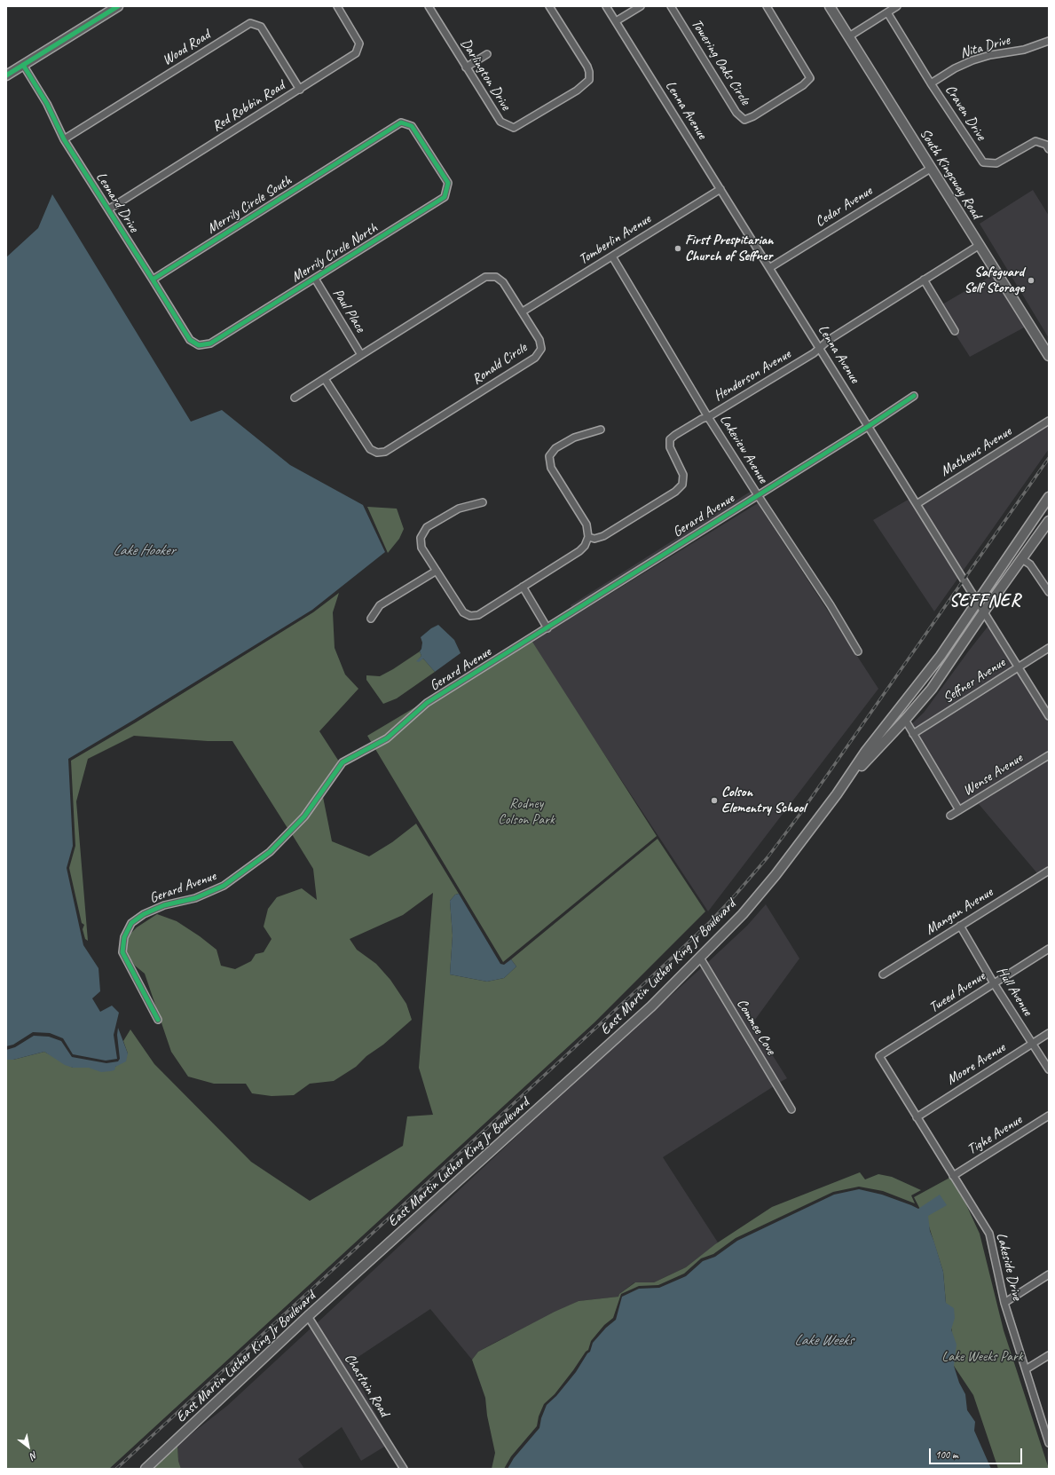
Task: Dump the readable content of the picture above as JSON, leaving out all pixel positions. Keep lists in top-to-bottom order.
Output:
{
  "streets": {
    "main road": ["South Kingsway Road", "East Martin Luther King Jr Boulevard"],
    "street": [
      "Nita Drive",
      "Wood Road",
      "Towering Oaks Circle",
      "Darlington Drive",
      "Red Robbin Road",
      "Lenna Avenue",
      "Craven Drive",
      "Leonard Drive",
      "Merrily Circle South",
      "Cedar Avenue",
      "Tomberlin Avenue",
      "Merrily Circle North",
      "Paul Place",
      "Ronald Circle",
      "Henderson Avenue",
      "Lakeview Avenue",
      "Mathews Avenue",
      "Gerard Avenue",
      "Seffner Avenue",
      "Wense Avenue",
      "Mangan Avenue",
      "Hull Avenue",
      "Tweed Avenue",
      "Commee Cove",
      "Moore Avenue",
      "Tighe Avenue",
      "Lakeside Drive",
      "Chastain Road"
    ]
  },
  "crossings": [
    ["Nita Drive", "Craven Drive"],
    ["Wood Road", "Red Robbin Road"],
    ["Wood Road", "Leonard Drive"],
    ["Red Robbin Road", "Leonard Drive"],
    ["Lenna Avenue", "Cedar Avenue"],
    ["Lenna Avenue", "Tomberlin Avenue"],
    ["Lenna Avenue", "Henderson Avenue"],
    ["Lenna Avenue", "Mathews Avenue"],
    ["Lenna Avenue", "Gerard Avenue"],
    ["Lenna Avenue", "Seffner Avenue"],
    ["South Kingsway Road", "Cedar Avenue"],
    ["South Kingsway Road", "Henderson Avenue"],
    ["Leonard Drive", "Merrily Circle South"],
    ["Leonard Drive", "Merrily Circle North"],
    ["Merrily Circle South", "Merrily Circle North"],
    ["Tomberlin Avenue", "Ronald Circle"],
    ["Tomberlin Avenue", "Lakeview Avenue"],
    ["Merrily Circle North", "Paul Place"],
    ["Paul Place", "Ronald Circle"],
    ["Henderson Avenue", "Lakeview Avenue"],
    ["Lakeview Avenue", "Gerard Avenue"],
    ["Mangan Avenue", "Hull Avenue"],
    ["East Martin Luther King Jr Boulevard", "Commee Cove"],
    ["East Martin Luther King Jr Boulevard", "Chastain Road"],
    ["Hull Avenue", "Tweed Avenue"],
    ["Hull Avenue", "Moore Avenue"],
    ["Tweed Avenue", "Lakeside Drive"],
    ["Moore Avenue", "Lakeside Drive"],
    ["Tighe Avenue", "Lakeside Drive"]
  ],
  "districts": ["SEFFNER"],
  "water": ["Lake Hooker", "Lake Weeks"],
  "parks": ["Rodney Colson Park", "Lake Weeks Park"],
  "places": ["First Prespitarian Church of Seffner", "Safeguard Self Storage", "Colson Elementry School"],
  "scale_bar": "100 m",
  "north": "bottom right"
}
